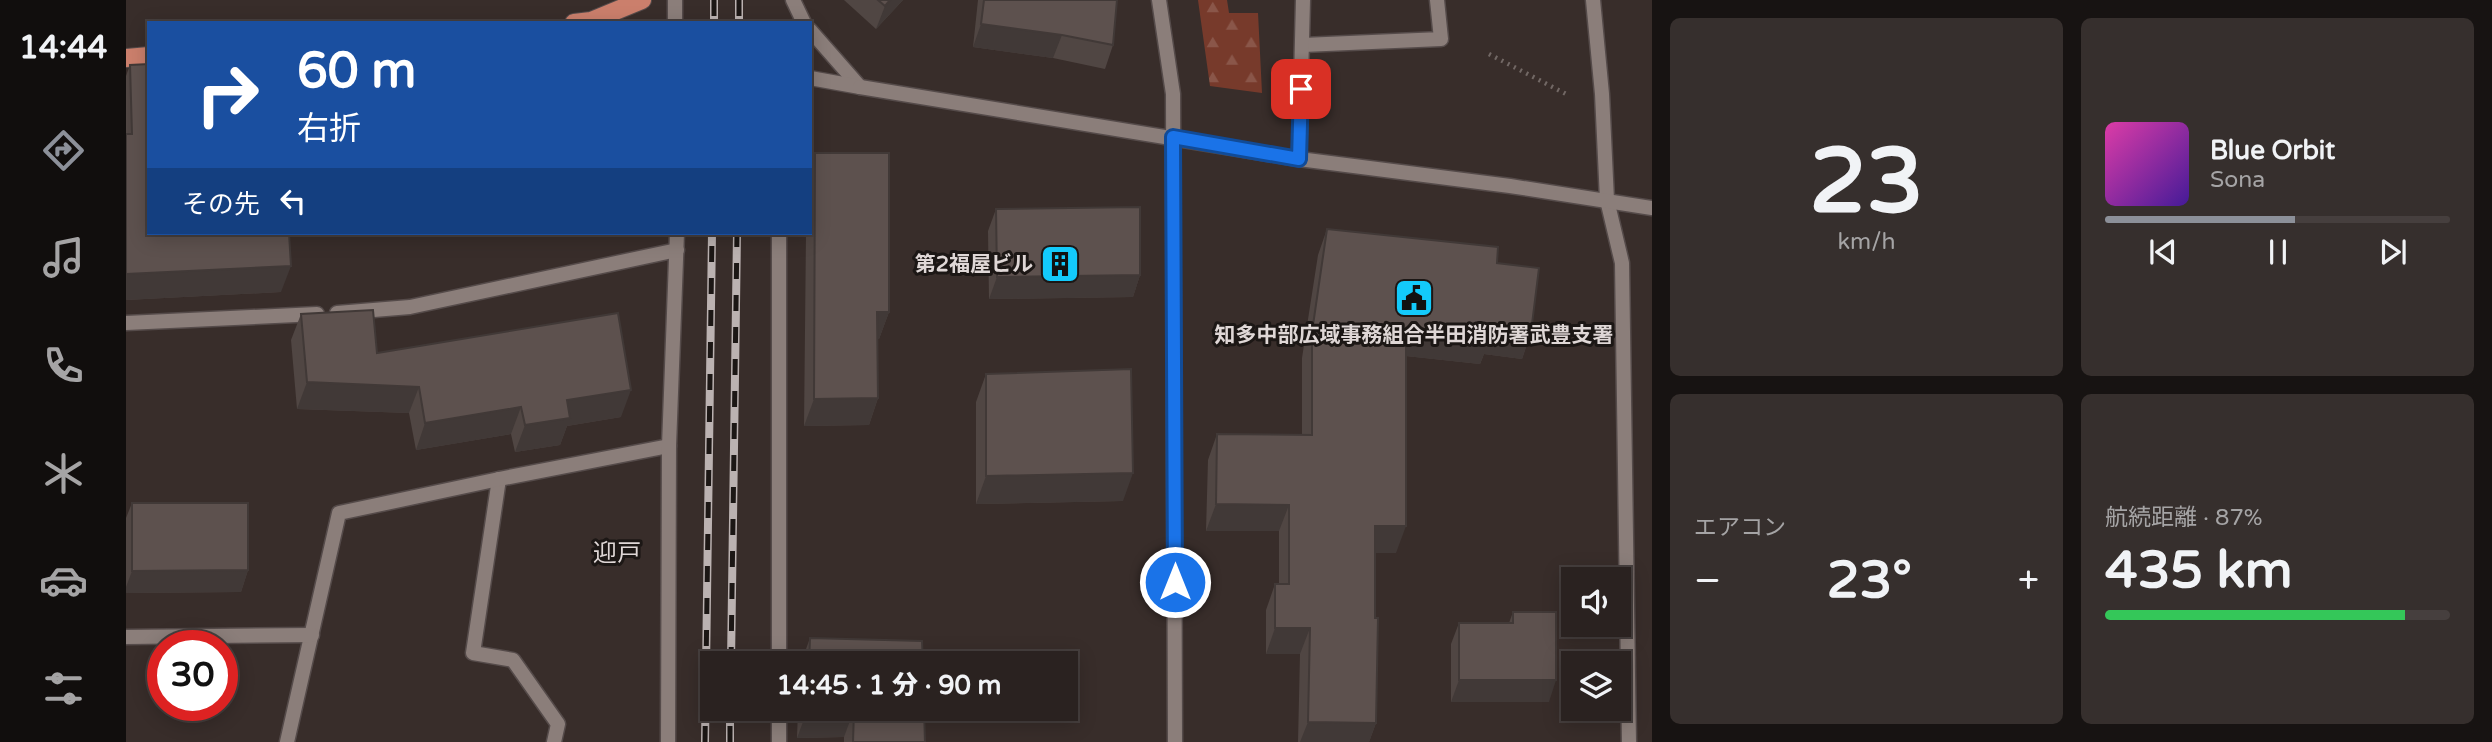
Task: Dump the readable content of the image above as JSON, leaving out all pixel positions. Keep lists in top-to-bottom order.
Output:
{
  "districts": ["迎戸"],
  "places": {
    "building": ["第2福屋ビル"],
    "public building": ["知多中部広域事務組合半田消防署武豊支署"]
  },
  "page": {
    "tabs": "14:44",
    "tile": [
      ["23", "km/h"],
      "エアコン",
      ["航続距離 · 87%", "435 km"]
    ],
    "turn": ["60 m", "右折"],
    "song": ["Blue Orbit", "Sona"],
    "then": "その先",
    "heat": ["−", "23°", "+"],
    "limit": "30",
    "trip": "14:45 · 1 分 · 90 m"
  }
}
